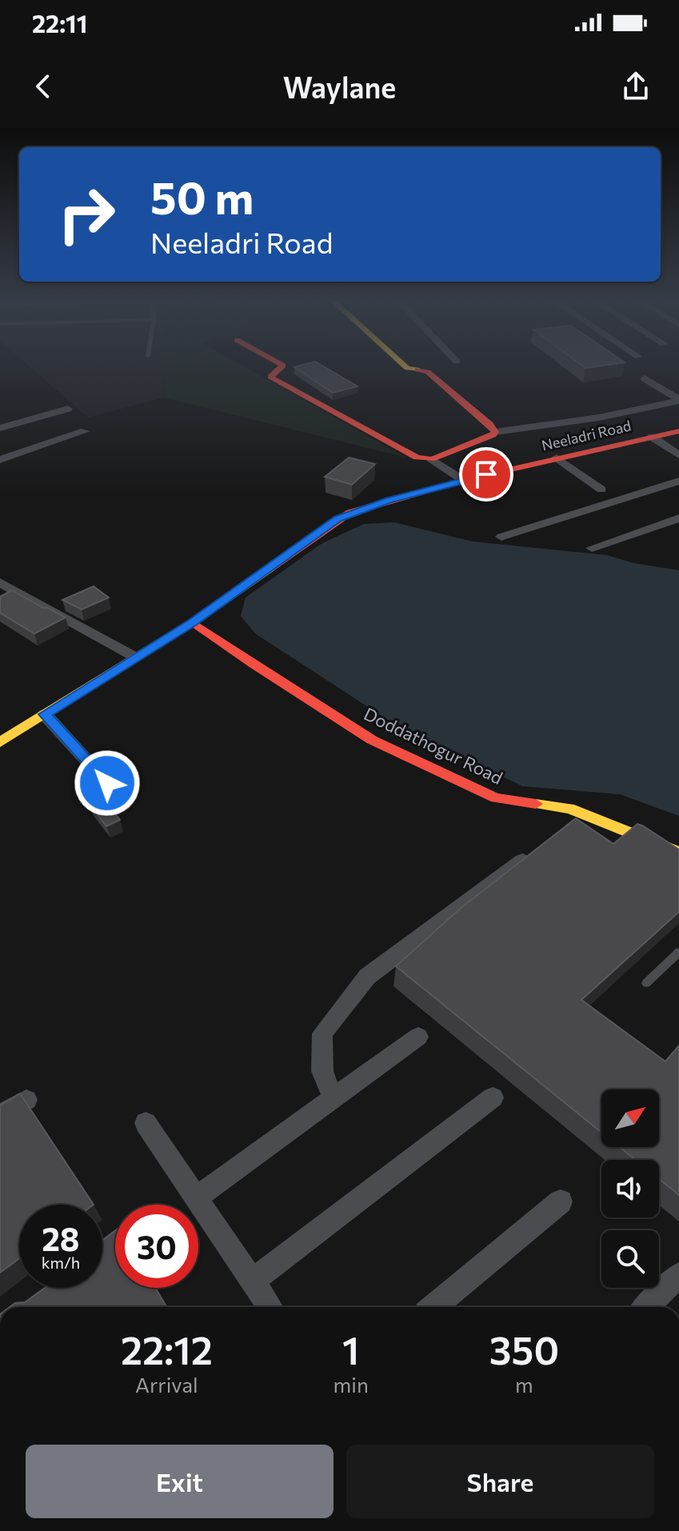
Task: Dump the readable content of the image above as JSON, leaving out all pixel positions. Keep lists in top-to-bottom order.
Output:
{
  "streets": {
    "street": ["Neeladri Road", "Doddathogur Road"]
  },
  "crossings": [
    ["Neeladri Road", "Doddathogur Road"]
  ],
  "north": "top right",
  "page": {
    "status": "22:11",
    "header": "Waylane",
    "turn": ["50 m", "Neeladri Road"],
    "speed": "28 km/h",
    "limit": "30",
    "eta": [
      "22:12",
      "Arrival",
      "1",
      "min",
      "350",
      "m"
    ],
    "buttons": ["Exit", "Share"]
  }
}
